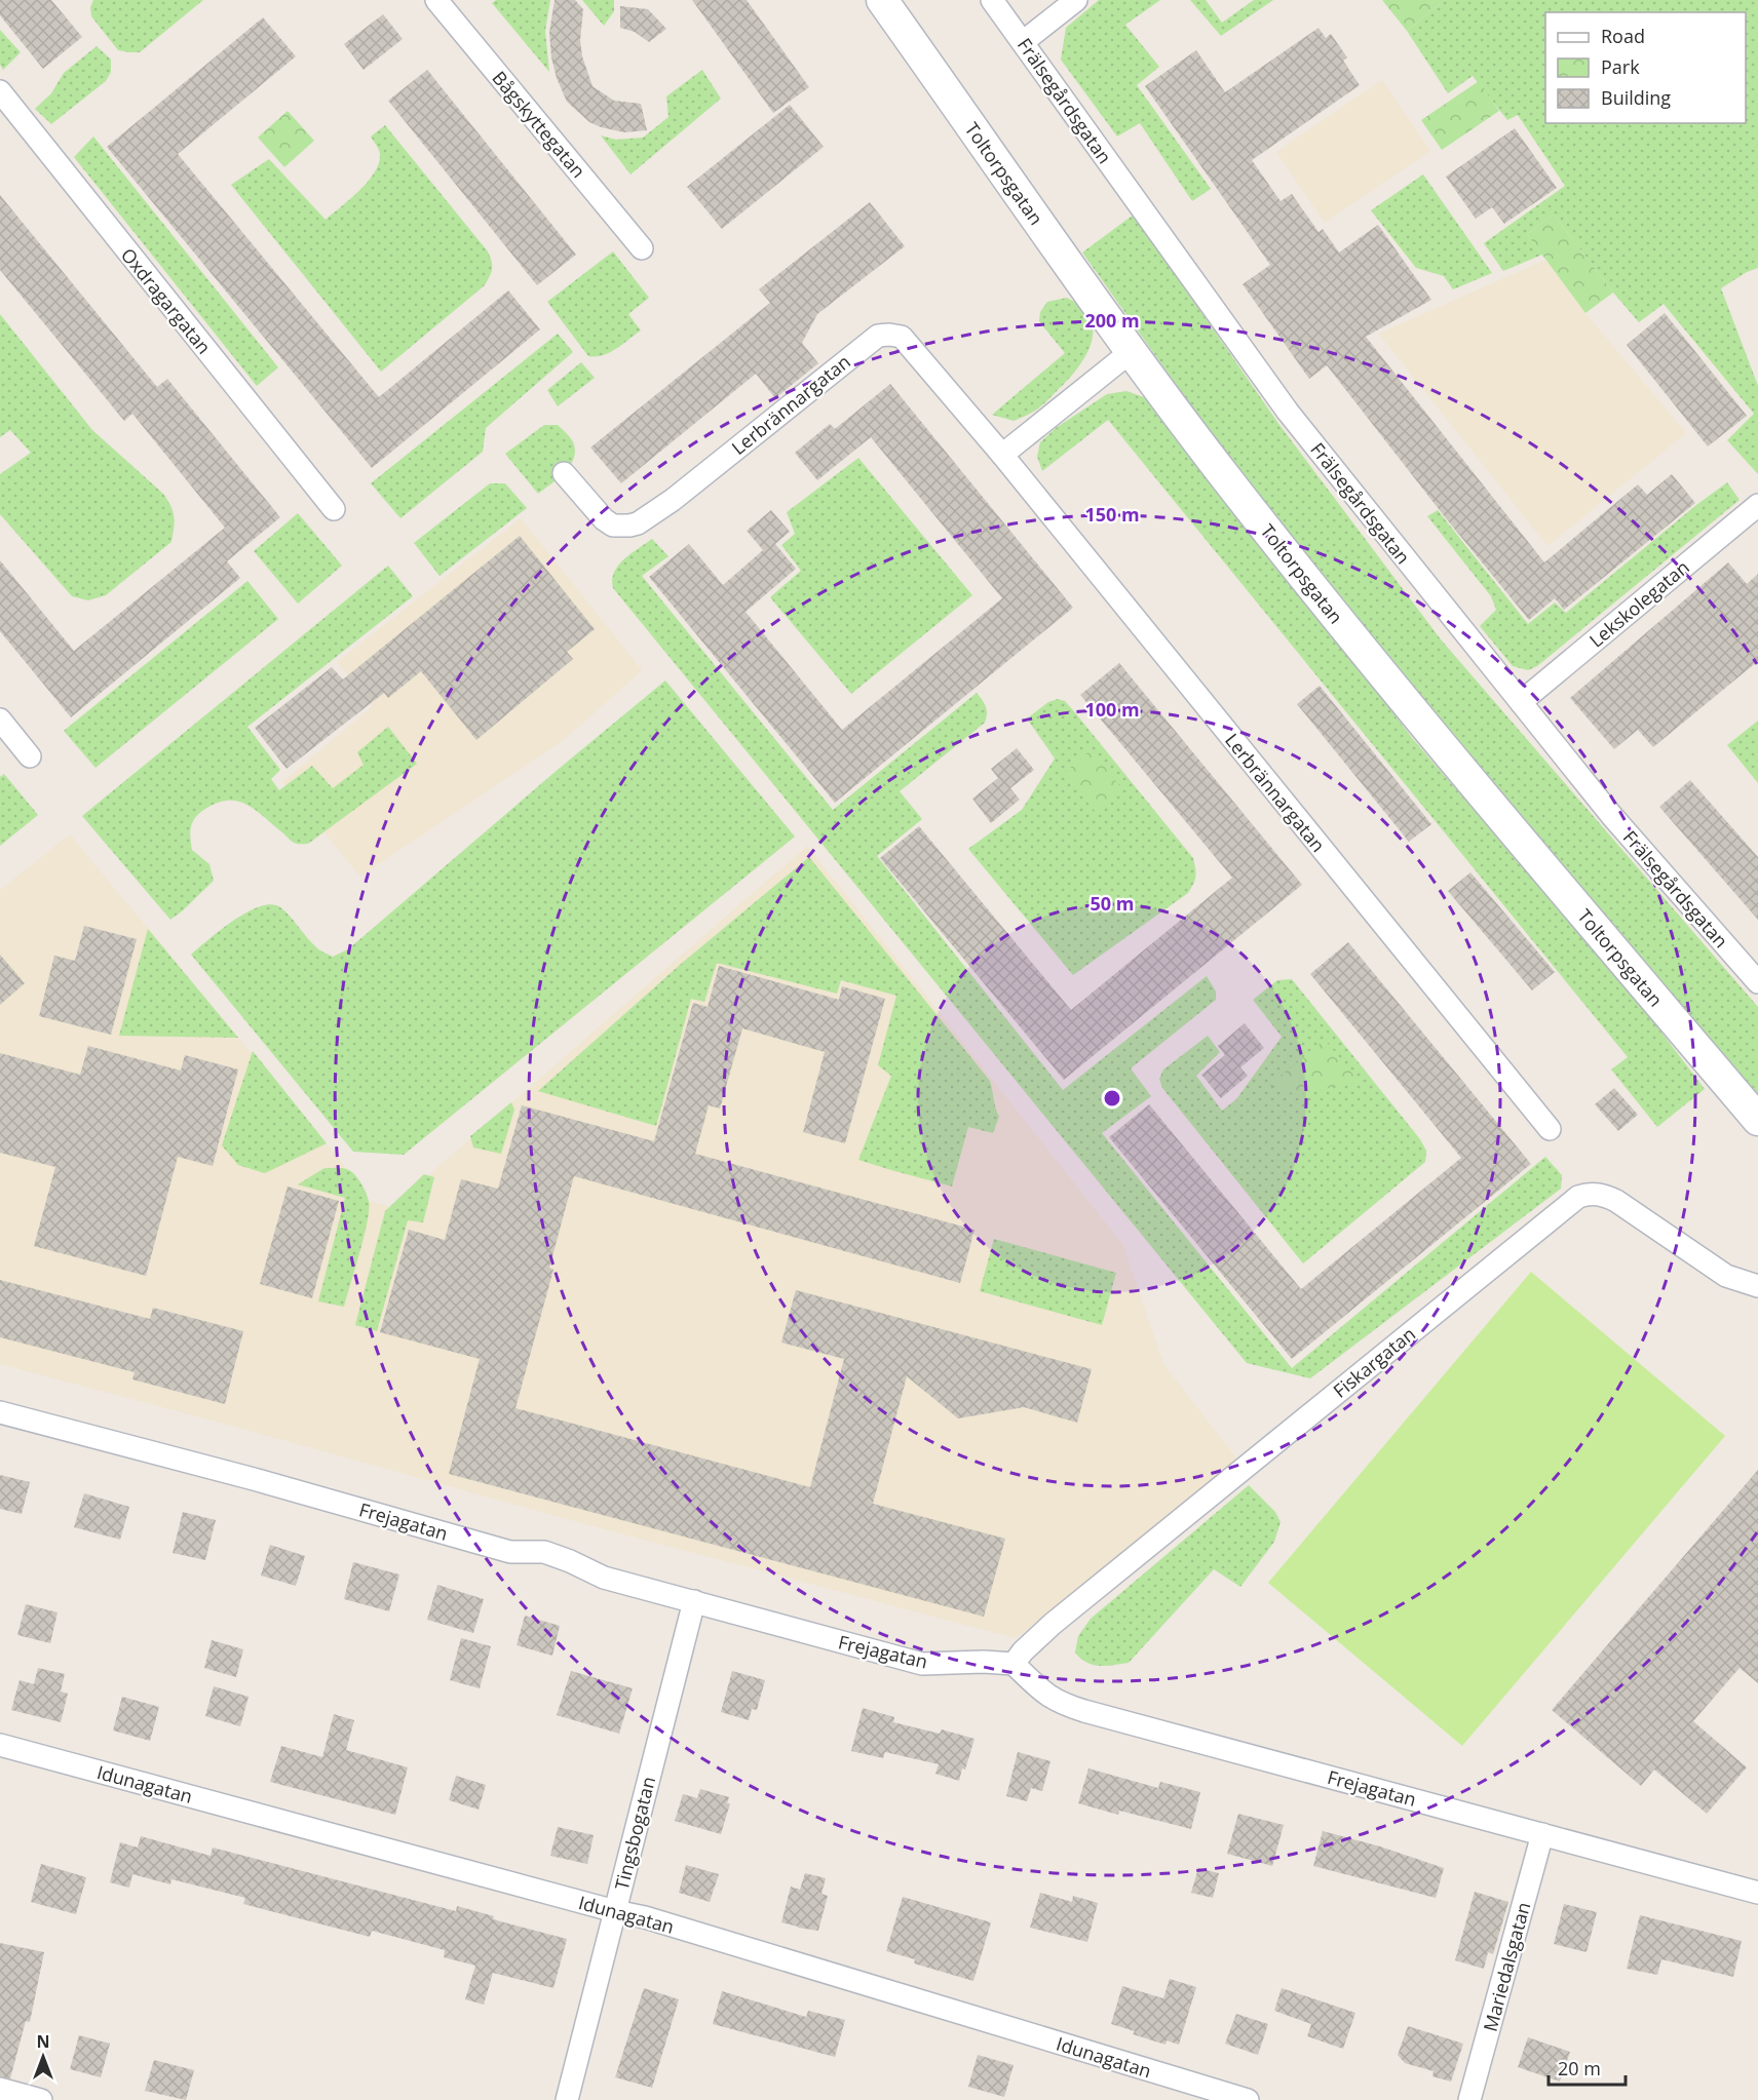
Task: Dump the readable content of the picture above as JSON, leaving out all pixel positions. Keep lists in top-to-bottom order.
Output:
{
  "streets": {
    "street": [
      "Frälsegårdsgatan",
      "Bågskyttegatan",
      "Toltorpsgatan",
      "Oxdragargatan",
      "Lerbrännargatan",
      "Lekskolegatan",
      "Fiskargatan",
      "Frejagatan",
      "Idunagatan",
      "Tingsbogatan",
      "Mariedalsgatan"
    ]
  },
  "crossings": [
    ["Frälsegårdsgatan", "Lekskolegatan"],
    ["Fiskargatan", "Frejagatan"],
    ["Frejagatan", "Tingsbogatan"],
    ["Frejagatan", "Mariedalsgatan"],
    ["Idunagatan", "Tingsbogatan"]
  ],
  "legend": ["Road", "Park", "Building"],
  "scale_bar": "20 m",
  "north": "top",
  "rings": [
    "200 m",
    "150 m",
    "100 m",
    "50 m"
  ]
}
